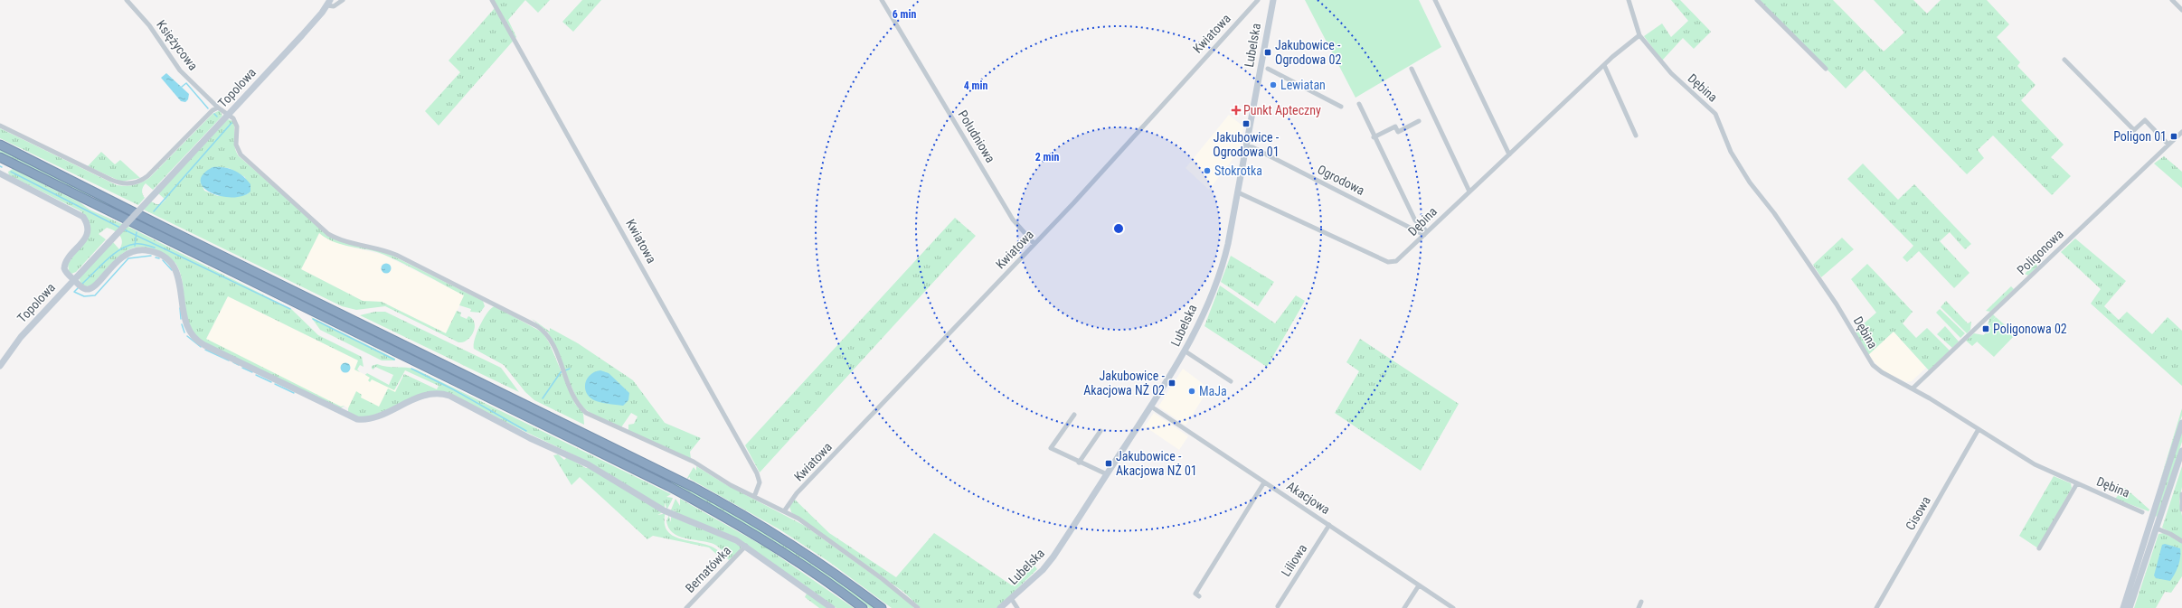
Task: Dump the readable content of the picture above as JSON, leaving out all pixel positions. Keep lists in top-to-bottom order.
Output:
{
  "streets": {
    "street": [
      "Kwiatowa",
      "Księżycowa",
      "Lubelska",
      "Topolowa",
      "Dębina",
      "Południowa",
      "Ogrodowa",
      "Poligonowa",
      "Akacjowa",
      "Cisowa",
      "Liliowa",
      "Bernatówka"
    ]
  },
  "crossings": [
    ["Kwiatowa", "Południowa"],
    ["Księżycowa", "Topolowa"],
    ["Lubelska", "Dębina"],
    ["Lubelska", "Ogrodowa"],
    ["Lubelska", "Akacjowa"],
    ["Dębina", "Ogrodowa"],
    ["Dębina", "Poligonowa"],
    ["Dębina", "Cisowa"],
    ["Akacjowa", "Liliowa"]
  ],
  "places": {
    "transit": [
      "Jakubowice - Ogrodowa 02",
      "Jakubowice - Ogrodowa 01",
      "Poligon 01",
      "Poligonowa 02",
      "Jakubowice - Akacjowa NŻ 02",
      "Jakubowice - Akacjowa NŻ 01"
    ],
    "other": ["Lewiatan", "Stokrotka", "MaJa"],
    "health": ["Punkt Apteczny"]
  },
  "rings": ["6 min", "4 min", "2 min"]
}
